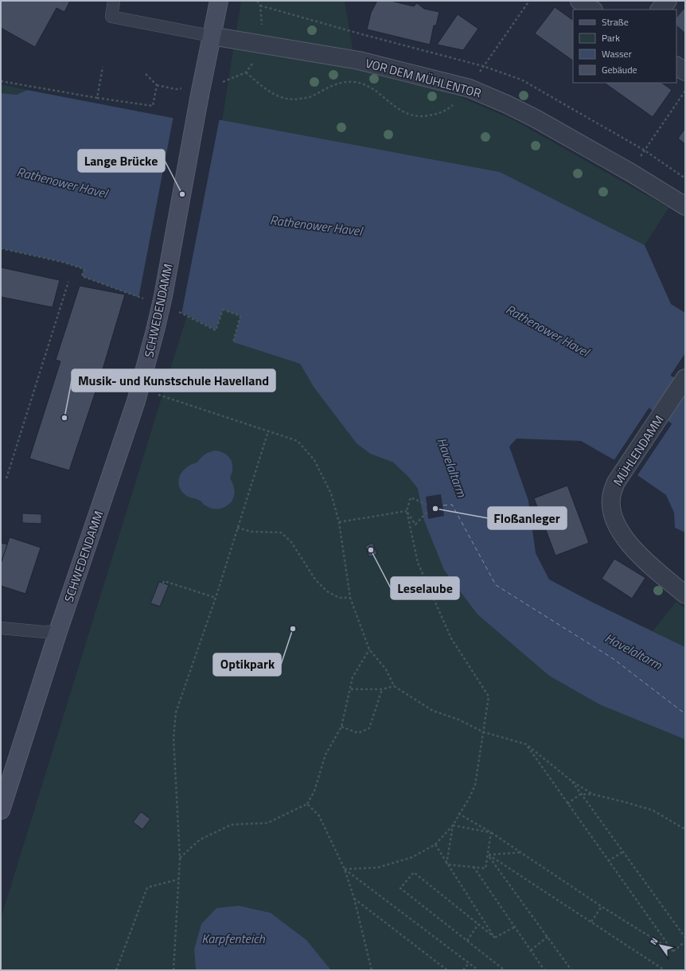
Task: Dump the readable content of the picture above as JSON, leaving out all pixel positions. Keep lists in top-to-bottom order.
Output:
{
  "streets": {
    "main road": ["SCHWEDENDAMM"],
    "street": ["VOR DEM MÜHLENTOR", "MÜHLENDAMM"]
  },
  "crossings": [
    ["VOR DEM MÜHLENTOR", "SCHWEDENDAMM"]
  ],
  "water": ["Rathenower Havel", "Havelaltarm", "Karpfenteich"],
  "places": [
    "Lange Brücke",
    "Musik- und Kunstschule Havelland",
    "Floßanleger",
    "Leselaube",
    "Optikpark"
  ],
  "legend": [
    "Straße",
    "Park",
    "Wasser",
    "Gebäude"
  ],
  "north": "top left"
}
